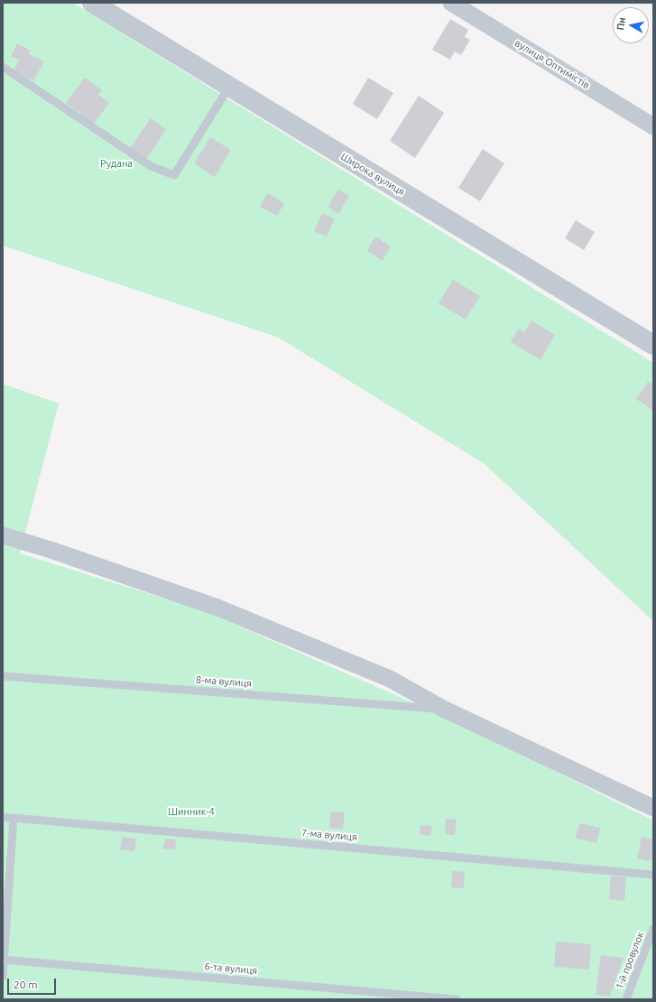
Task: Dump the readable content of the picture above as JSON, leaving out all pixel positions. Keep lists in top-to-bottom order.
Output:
{
  "streets": {
    "street": ["вулиця Оптимістів", "Широка вулиця"],
    "lane": [
      "8-ма вулиця",
      "7-ма вулиця",
      "1-й провулок",
      "6-та вулиця"
    ]
  },
  "parks": ["Рудана", "Шинник-4"],
  "scale_bar": "20 m",
  "north": "left"
}
